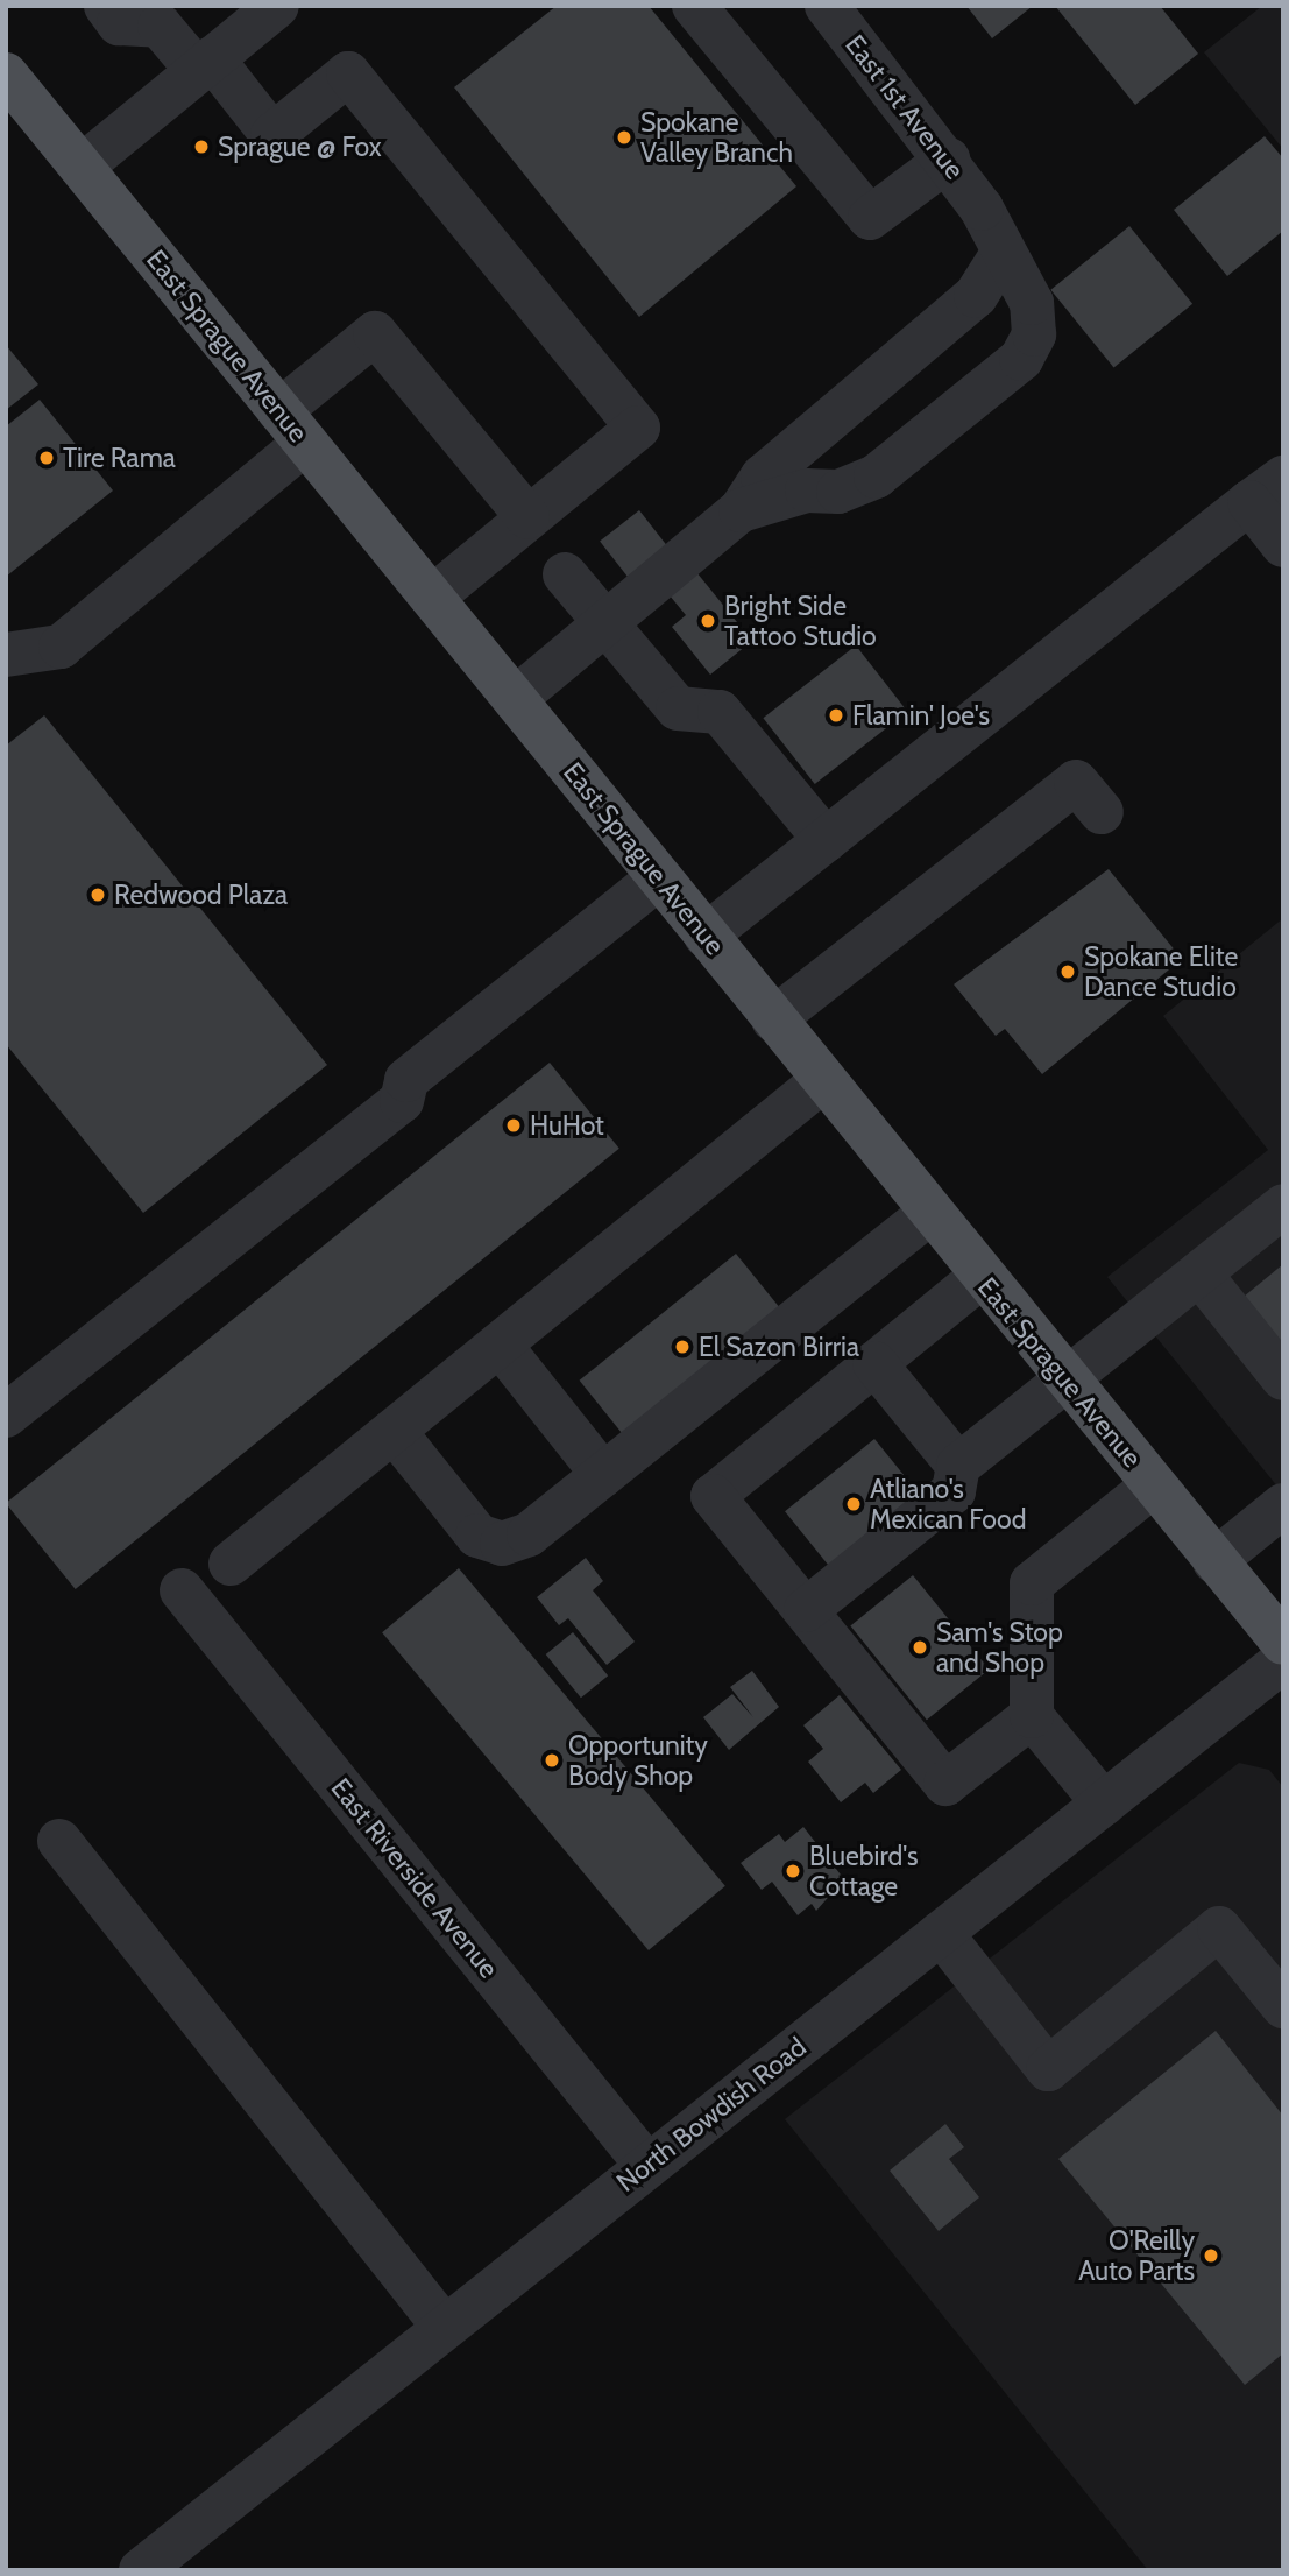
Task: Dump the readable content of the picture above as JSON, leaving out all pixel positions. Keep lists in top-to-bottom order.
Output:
{
  "streets": {
    "main road": ["East Sprague Avenue"],
    "street": ["East 1st Avenue", "East Riverside Avenue", "North Bowdish Road"]
  },
  "crossings": [
    ["East Riverside Avenue", "North Bowdish Road"]
  ],
  "places": [
    "Spokane Valley Branch",
    "Sprague @ Fox",
    "Tire Rama",
    "Bright Side Tattoo Studio",
    "Flamin' Joe's",
    "Redwood Plaza",
    "Spokane Elite Dance Studio",
    "HuHot",
    "El Sazon Birria",
    "Atliano's Mexican Food",
    "Sam's Stop and Shop",
    "Opportunity Body Shop",
    "Bluebird's Cottage",
    "O'Reilly Auto Parts"
  ]
}
